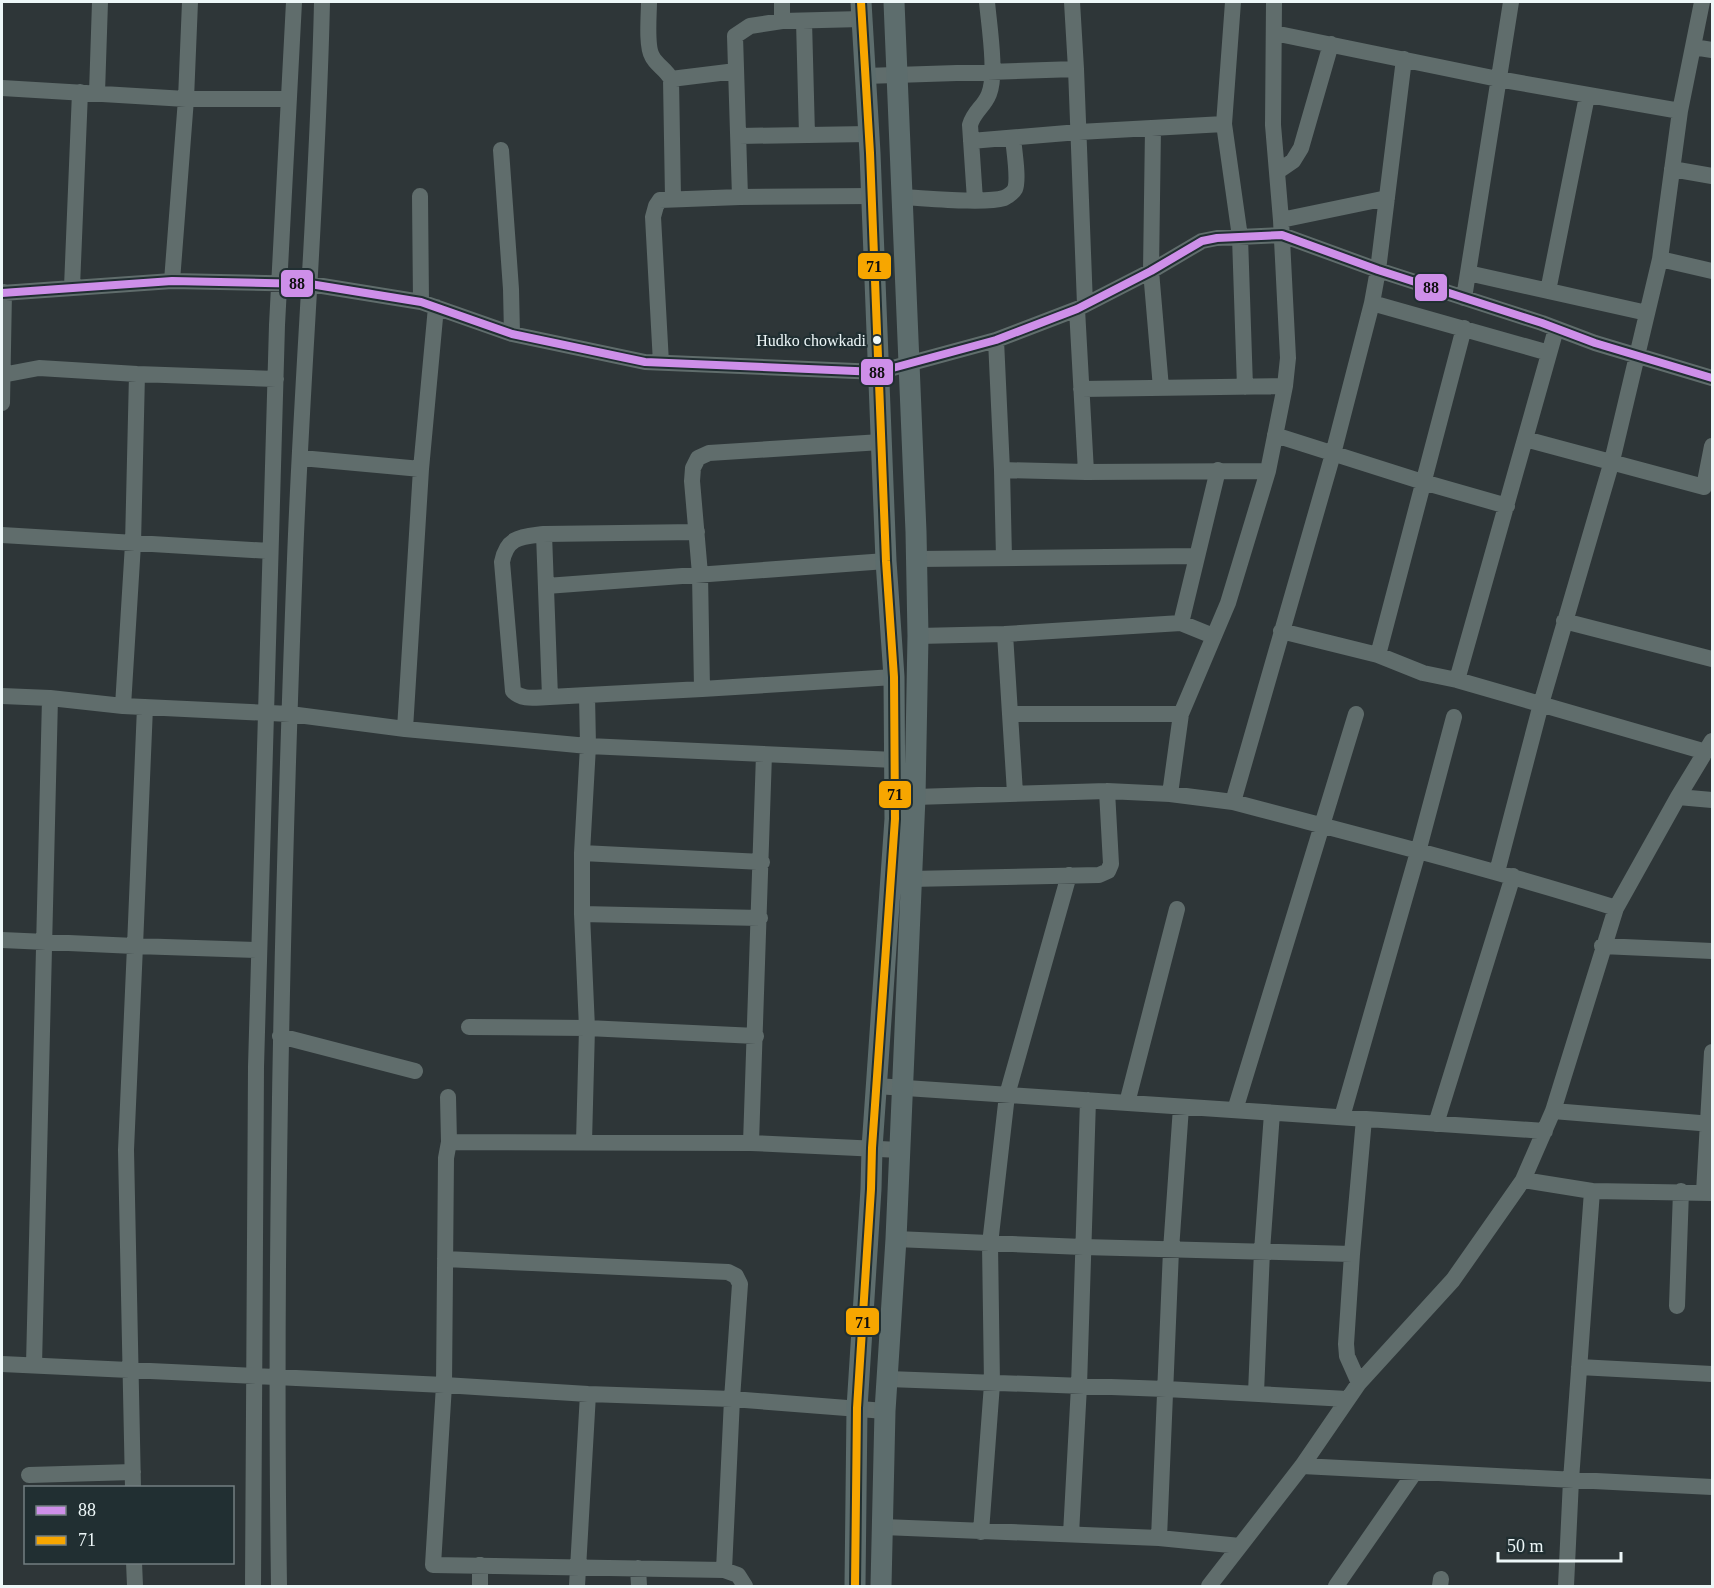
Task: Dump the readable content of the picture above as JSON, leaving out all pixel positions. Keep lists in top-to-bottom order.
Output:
{
  "places": ["Hudko chowkadi"],
  "lines": ["transit line 71", "transit line 88"],
  "legend": ["88", "71"],
  "scale_bar": "50 m"
}
